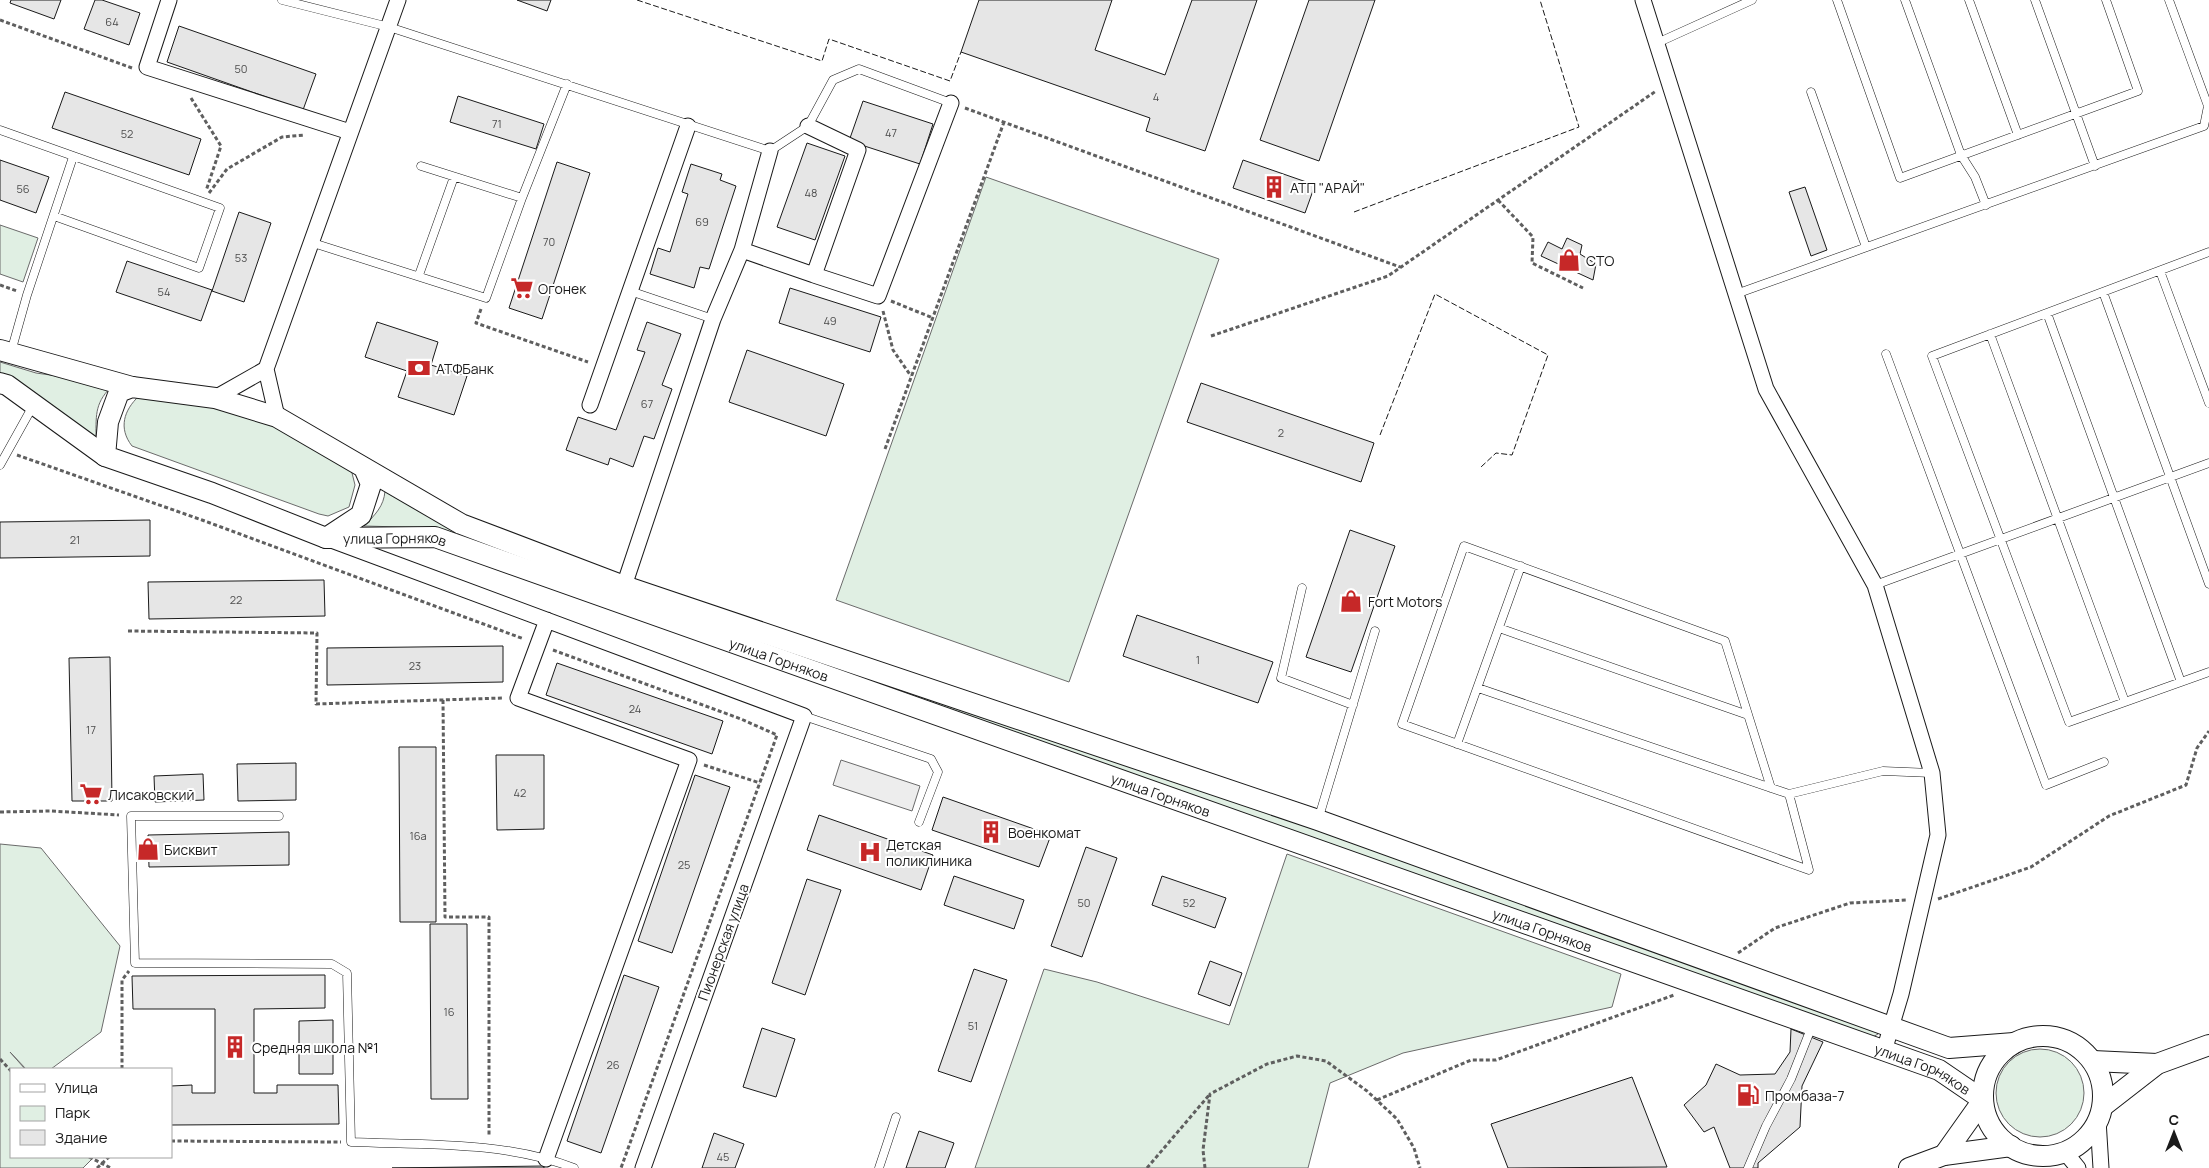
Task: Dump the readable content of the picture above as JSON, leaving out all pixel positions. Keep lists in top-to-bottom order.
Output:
{
  "streets": {
    "street": ["улица Горняков", "Пионерская улица"]
  },
  "crossings": [
    ["улица Горняков", "Пионерская улица"]
  ],
  "places": {
    "building": ["АТП \"АРАЙ\"", "Военкомат", "Средняя школа №1"],
    "shop": ["СТО", "Fort Motors", "Бисквит"],
    "supermarket": ["Огонек", "Лисаковский"],
    "bank": ["АТФБанк"],
    "hospital": ["Детская поликлиника"],
    "fuel station": ["Промбаза-7"]
  },
  "house_numbers": [
    "64",
    "50",
    "4",
    "71",
    "47",
    "52",
    "56",
    "48",
    "69",
    "70",
    "53",
    "54",
    "49",
    "67",
    "2",
    "21",
    "22",
    "1",
    "23",
    "24",
    "17",
    "42",
    "16а",
    "25",
    "50",
    "52",
    "16",
    "51",
    "26",
    "45"
  ],
  "legend": ["Улица", "Парк", "Здание"],
  "north": "top"
}
